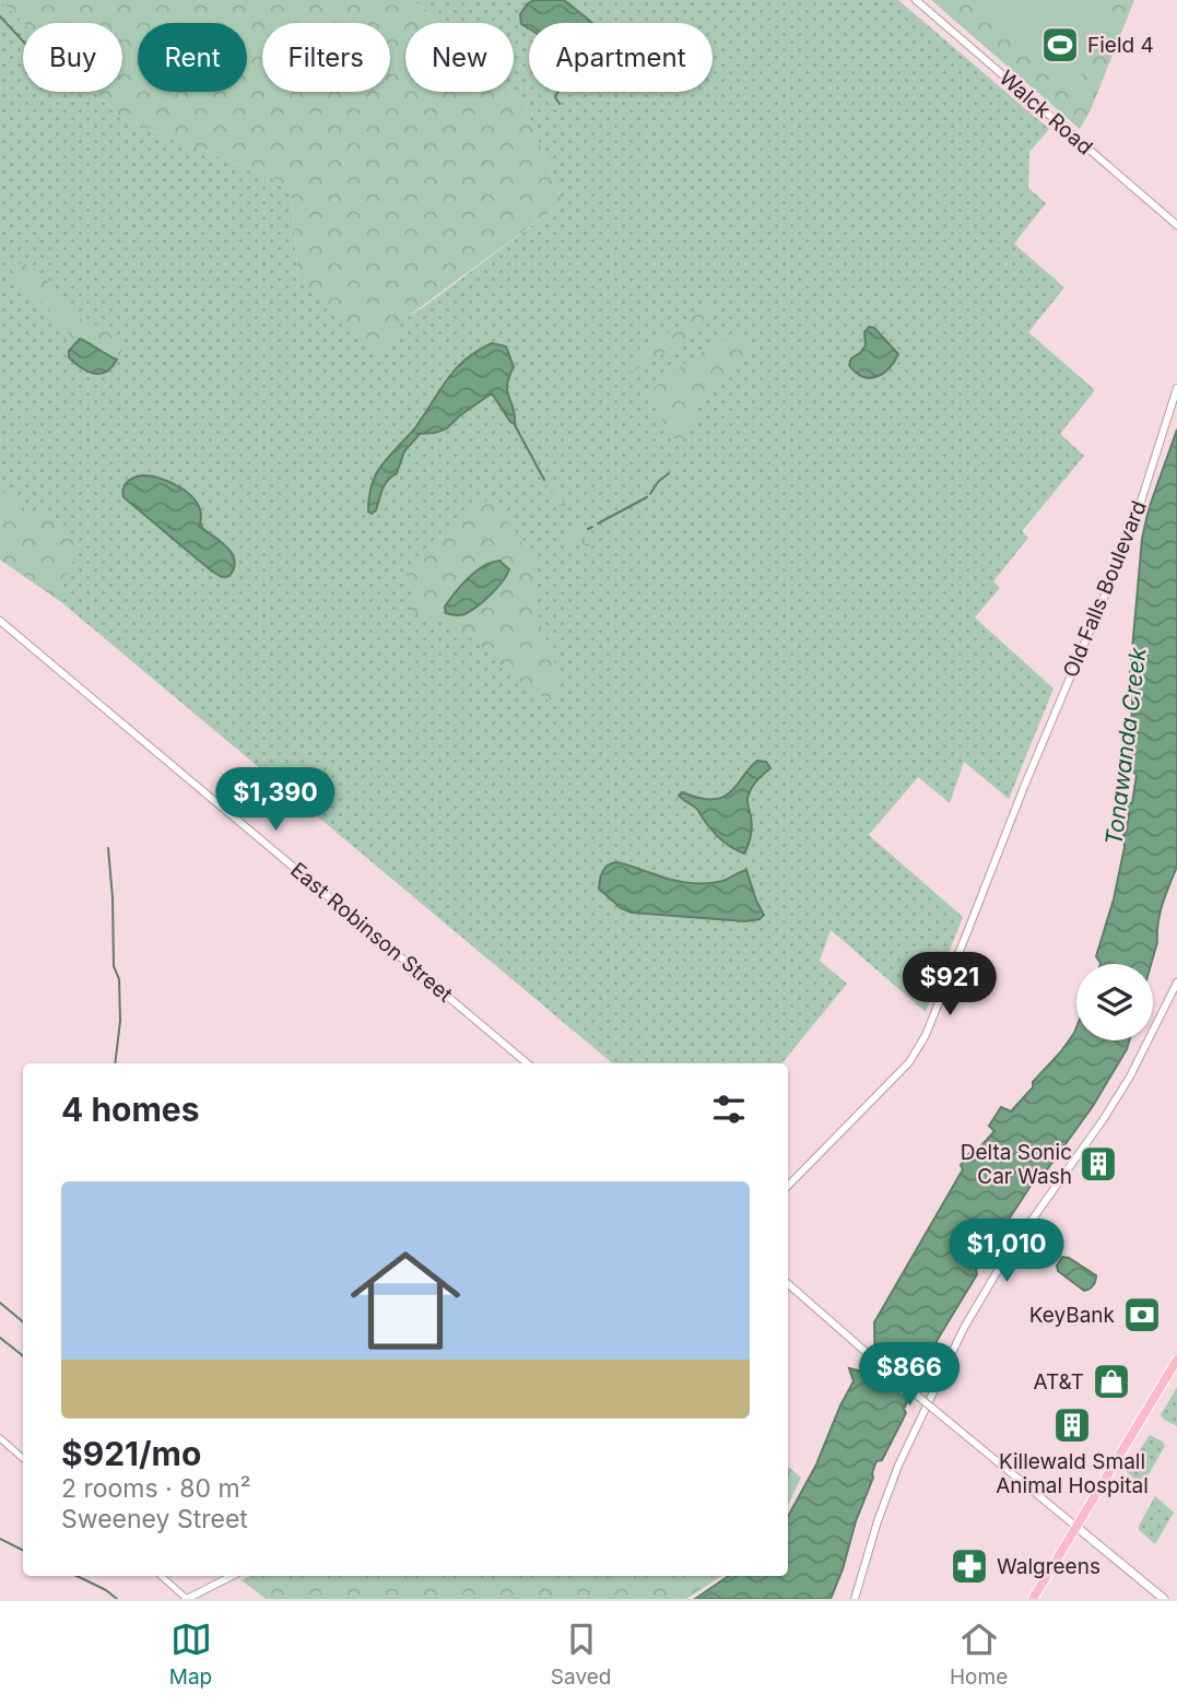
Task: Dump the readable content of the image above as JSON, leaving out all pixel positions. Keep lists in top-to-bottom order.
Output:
{
  "streets": {
    "street": ["Walck Road", "Old Falls Boulevard", "East Robinson Street"]
  },
  "water": ["Tonawanda Creek"],
  "places": {
    "sports": ["Field 4"],
    "building": ["Delta Sonic Car Wash", "Killewald Small Animal Hospital"],
    "bank": ["KeyBank"],
    "shop": ["AT&T"],
    "pharmacy": ["Walgreens"]
  },
  "page": {
    "chip": [
      "Buy",
      "Rent",
      "Filters",
      "New",
      "Apartment"
    ],
    "price": [
      "$1,390",
      "$921",
      "$1,010",
      "$866"
    ],
    "heading": "4 homes",
    "list": [
      {
        "name": "$921/mo",
        "note": "2 rooms · 80 m² · Sweeney Street"
      }
    ],
    "tabs": ["Map", "Saved", "Home"]
  }
}
